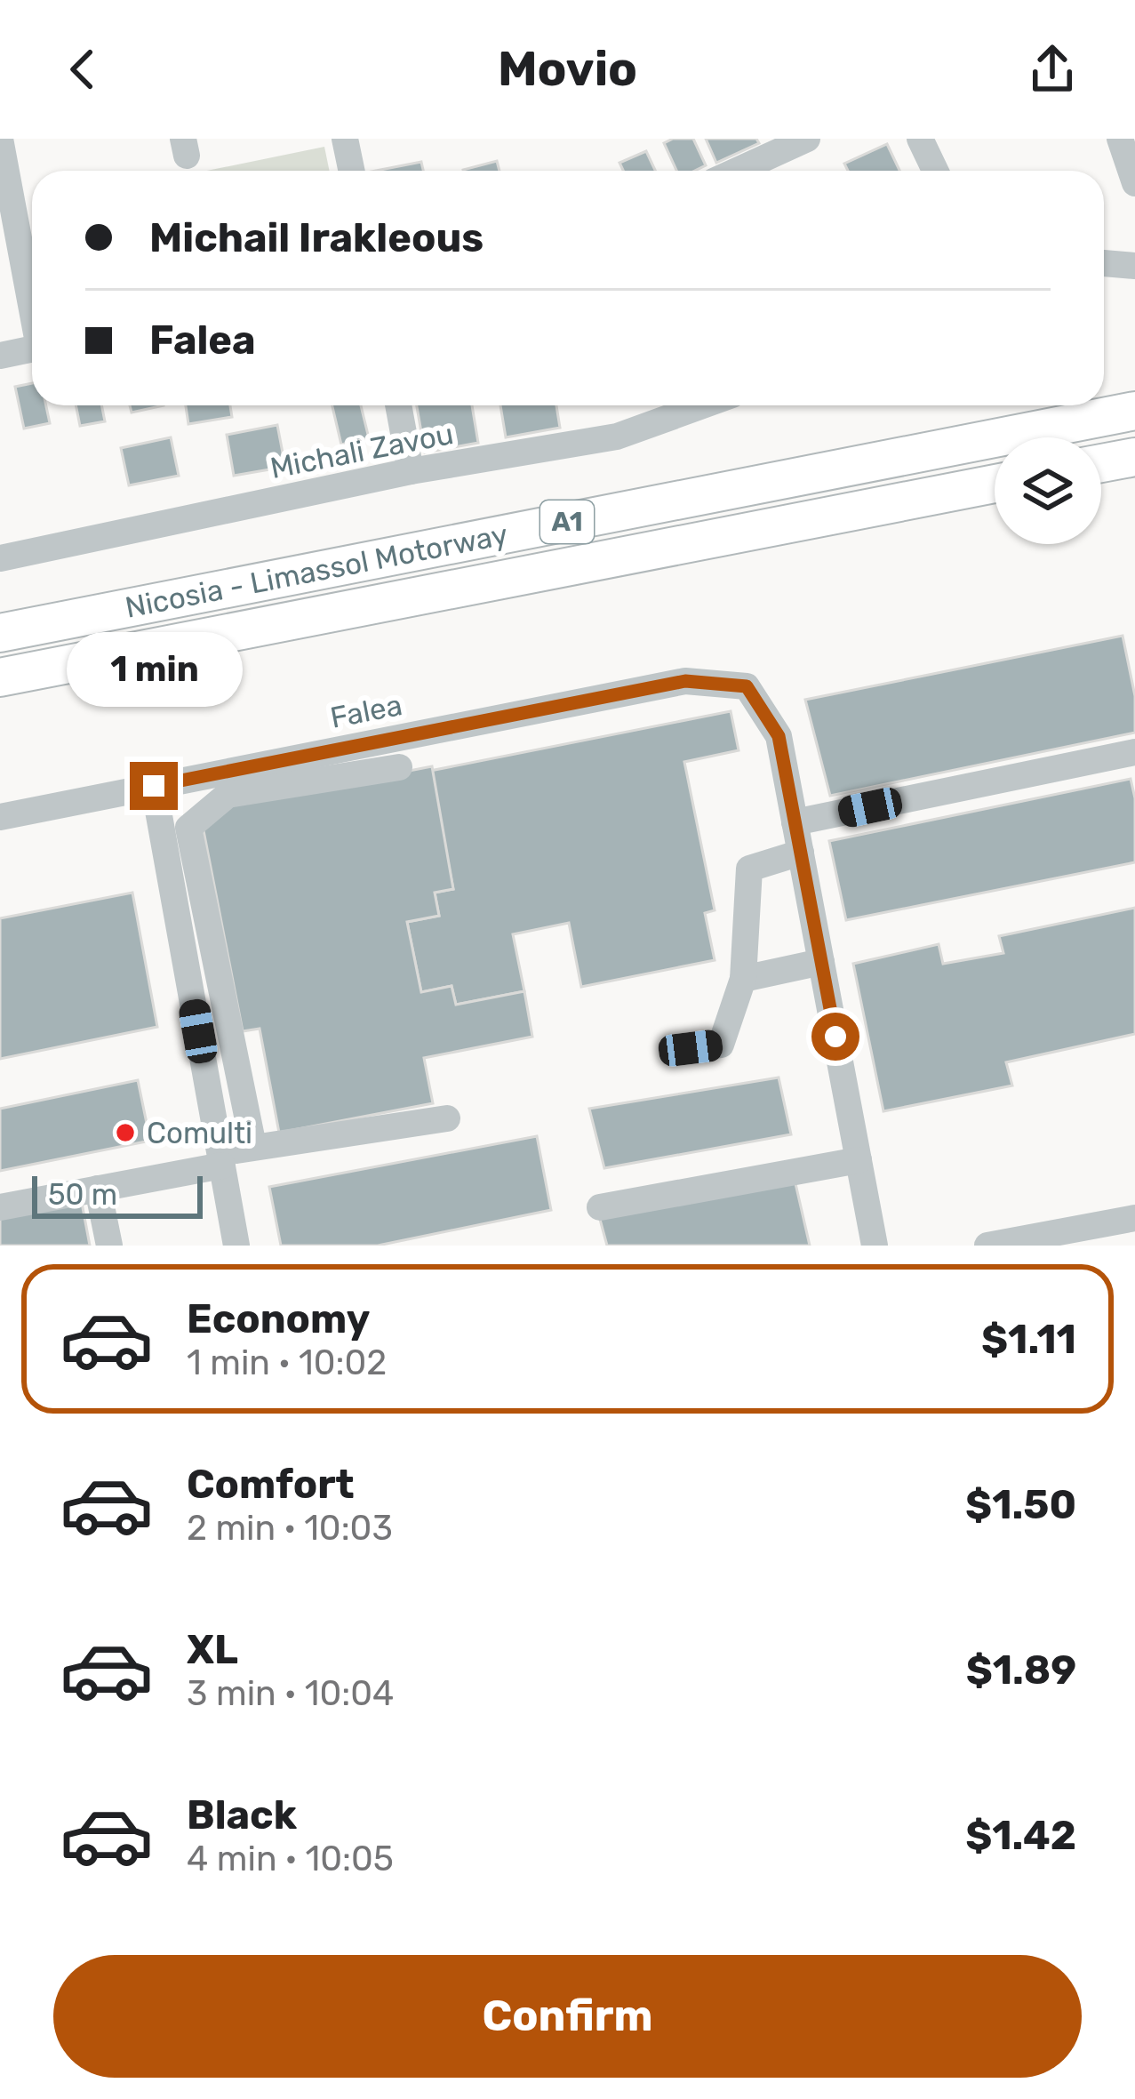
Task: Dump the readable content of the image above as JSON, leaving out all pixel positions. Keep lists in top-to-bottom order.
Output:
{
  "streets": {
    "highway": ["A1", "Nicosia - Limassol Motorway"],
    "street": ["Michali Zavou", "Falea"]
  },
  "places": ["Comulti"],
  "scale_bar": "50 m",
  "page": {
    "header": "Movio",
    "banner": ["Michail Irakleous", "Falea"],
    "bubble": "1 min",
    "scale": "50 m",
    "list": [
      {
        "name": "Economy",
        "note": "1 min · 10:02",
        "value": "$1.11"
      },
      {
        "name": "Comfort",
        "note": "2 min · 10:03",
        "value": "$1.50"
      },
      {
        "name": "XL",
        "note": "3 min · 10:04",
        "value": "$1.89"
      },
      {
        "name": "Black",
        "note": "4 min · 10:05",
        "value": "$1.42"
      }
    ],
    "buttons": "Confirm"
  }
}
